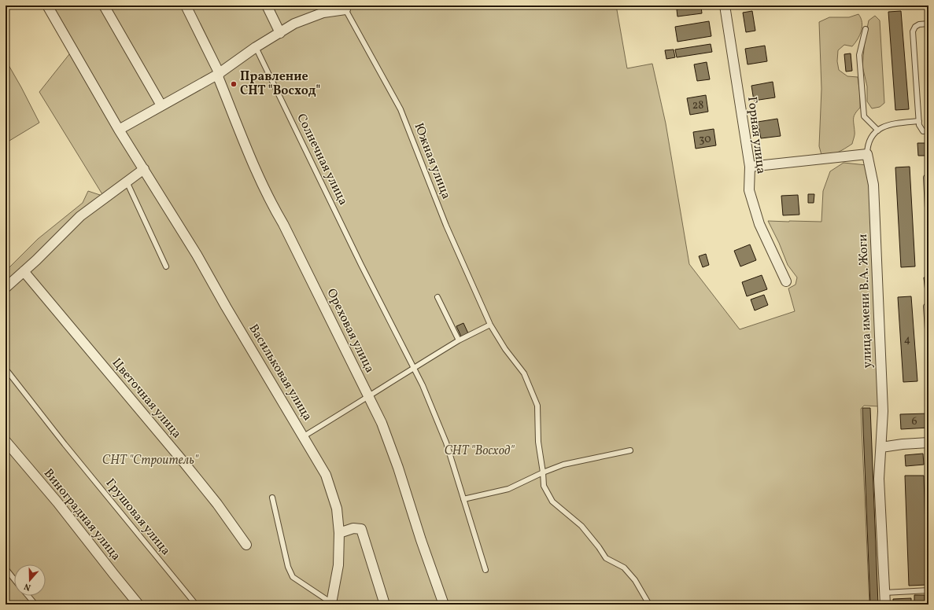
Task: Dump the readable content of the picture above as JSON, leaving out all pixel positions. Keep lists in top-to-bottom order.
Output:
{
  "streets": {
    "street": [
      "Горная улица",
      "улица имени В.А. Жоги",
      "Ореховая улица",
      "Васильковая улица",
      "Цветочная улица",
      "Виноградная улица"
    ],
    "lane": ["Солнечная улица", "Южная улица", "Грушовая улица"]
  },
  "parks": ["СНТ \"Восход\"", "СНТ \"Строитель\""],
  "places": ["Правление СНТ \"Восход\""],
  "house_numbers": [
    "28",
    "30",
    "4",
    "6"
  ],
  "north": "bottom"
}
